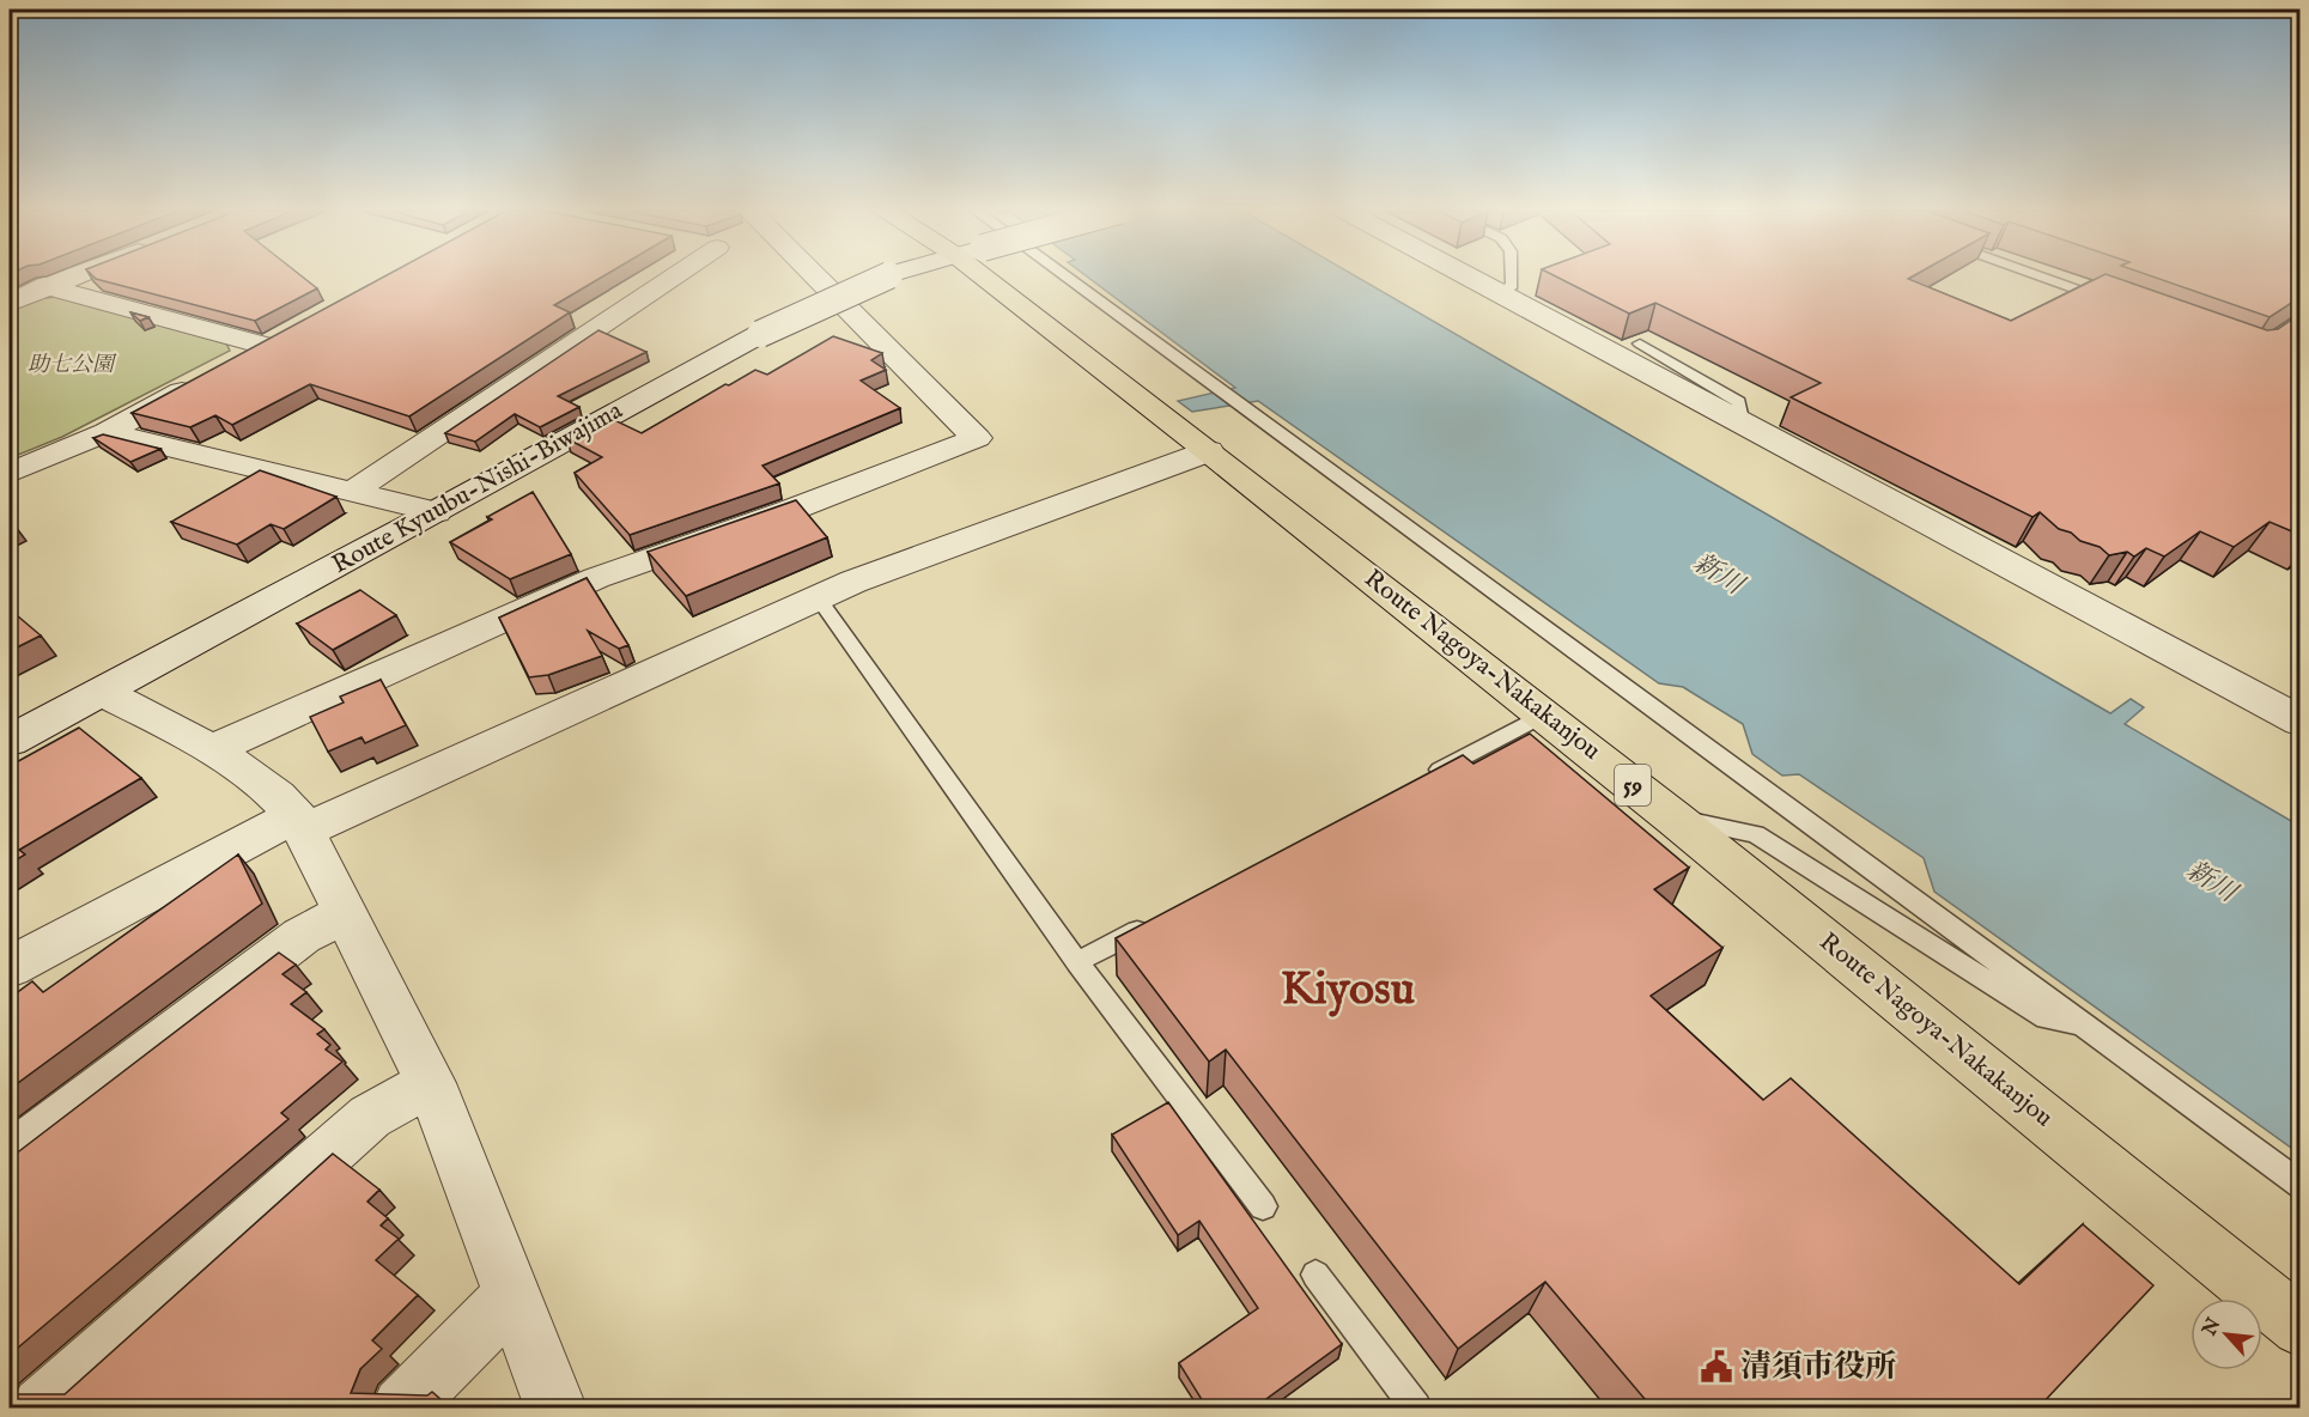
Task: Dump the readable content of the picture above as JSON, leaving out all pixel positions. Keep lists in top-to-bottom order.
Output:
{
  "streets": {
    "main road": ["Route Nagoya-Nakakanjou", "59"],
    "street": ["Route Kyuubu-Nishi-Biwajima"]
  },
  "districts": ["Kiyosu"],
  "water": ["新川"],
  "parks": ["助七公園"],
  "places": {
    "public building": ["清須市役所"]
  },
  "north": "top left"
}
